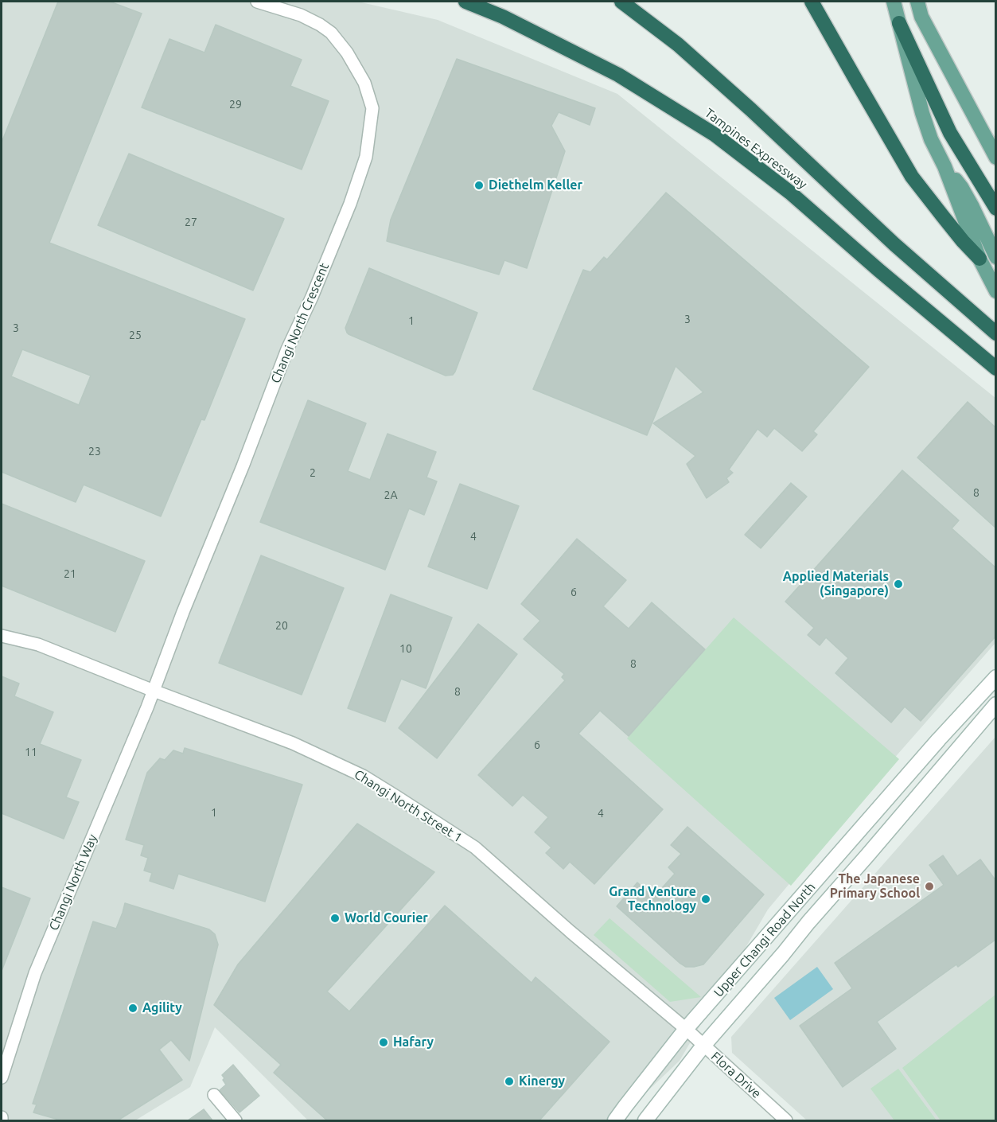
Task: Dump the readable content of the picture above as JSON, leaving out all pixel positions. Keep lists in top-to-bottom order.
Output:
{
  "streets": {
    "highway": ["Tampines Expressway"],
    "street": [
      "Changi North Crescent",
      "Changi North Street 1",
      "Changi North Way",
      "Upper Changi Road North",
      "Flora Drive"
    ]
  },
  "crossings": [
    ["Changi North Crescent", "Changi North Street 1"],
    ["Changi North Crescent", "Changi North Way"],
    ["Changi North Street 1", "Changi North Way"],
    ["Changi North Street 1", "Upper Changi Road North"],
    ["Changi North Street 1", "Flora Drive"],
    ["Upper Changi Road North", "Flora Drive"]
  ],
  "places": [
    "Diethelm Keller",
    "Applied Materials (Singapore)",
    "The Japanese Primary School",
    "Grand Venture Technology",
    "World Courier",
    "Agility",
    "Hafary",
    "Kinergy"
  ],
  "house_numbers": [
    "29",
    "27",
    "3",
    "1",
    "3",
    "25",
    "23",
    "2",
    "8",
    "2A",
    "4",
    "21",
    "6",
    "20",
    "10",
    "8",
    "8",
    "6",
    "11",
    "1",
    "4"
  ]
}
